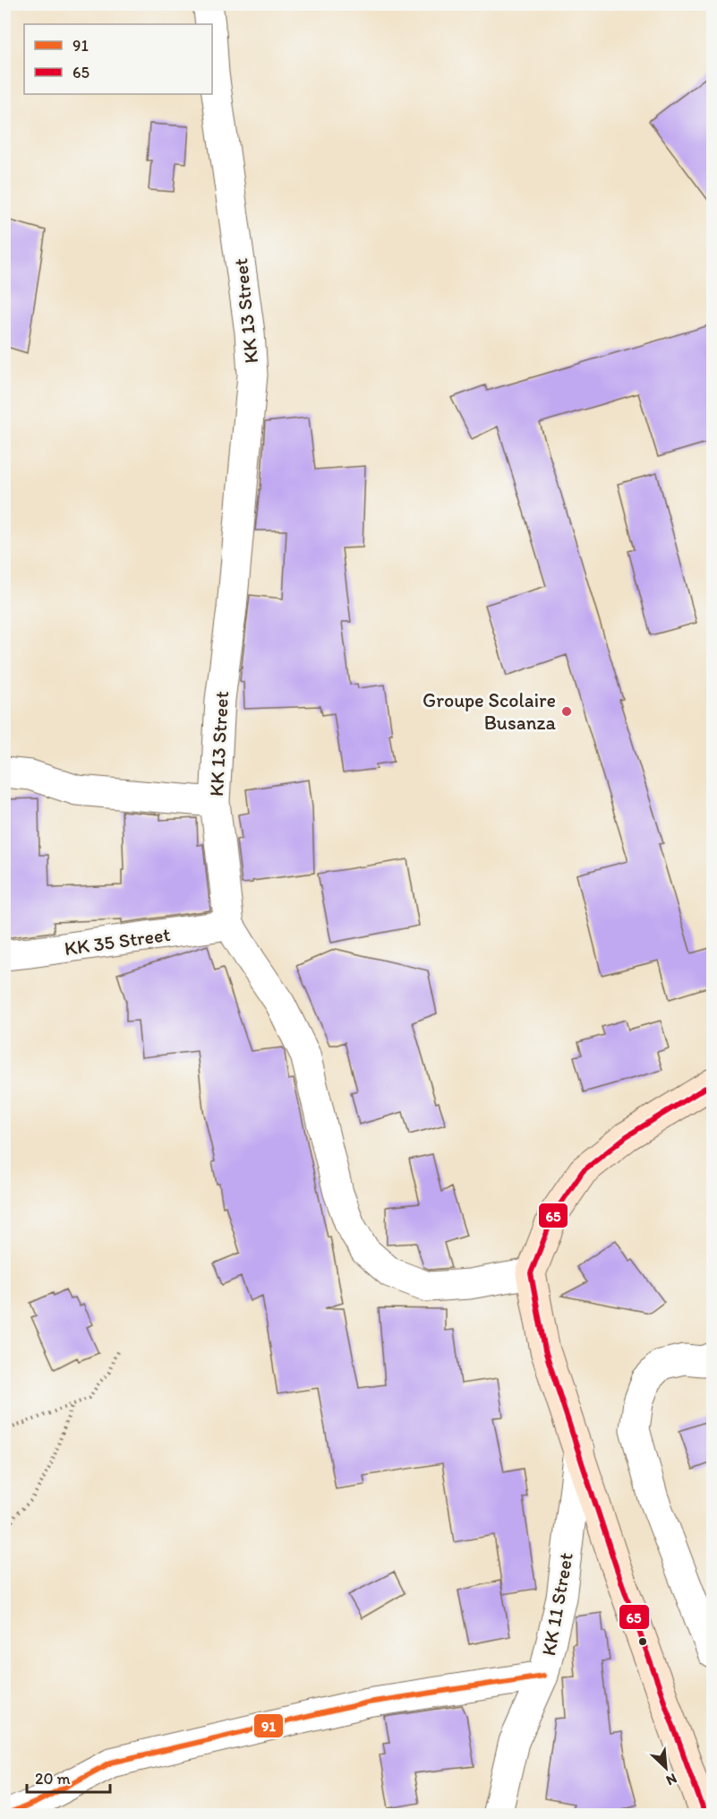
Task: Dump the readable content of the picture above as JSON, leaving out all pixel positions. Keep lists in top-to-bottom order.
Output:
{
  "streets": {
    "street": ["KK 13 Street", "KK 35 Street", "KK 11 Street"]
  },
  "crossings": [
    ["KK 13 Street", "KK 35 Street"]
  ],
  "places": ["Groupe Scolaire Busanza"],
  "lines": ["transit line 65", "transit line 91"],
  "legend": ["91", "65"],
  "scale_bar": "20 m",
  "north": "bottom right"
}
